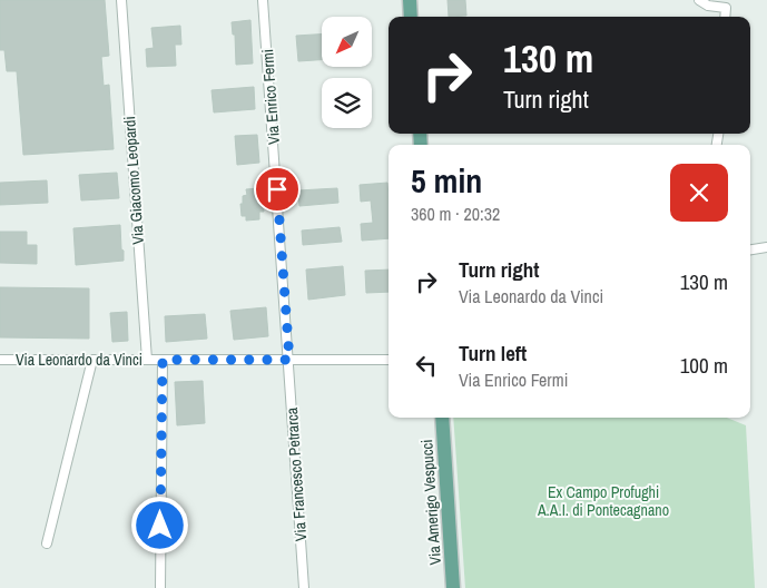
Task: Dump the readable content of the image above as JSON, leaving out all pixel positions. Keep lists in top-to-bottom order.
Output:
{
  "streets": {
    "main road": ["Via Amerigo Vespucci"],
    "street": [
      "Via Enrico Fermi",
      "Via Giacomo Leopardi",
      "Via Leonardo da Vinci",
      "Via Francesco Petrarca"
    ]
  },
  "crossings": [
    ["Via Enrico Fermi", "Via Leonardo da Vinci"],
    ["Via Enrico Fermi", "Via Francesco Petrarca"],
    ["Via Giacomo Leopardi", "Via Leonardo da Vinci"],
    ["Via Leonardo da Vinci", "Via Francesco Petrarca"]
  ],
  "parks": ["Ex Campo Profughi A.A.I. di Pontecagnano"],
  "north": "bottom left",
  "page": {
    "turn": ["130 m", "Turn right"],
    "heading": ["5 min", "360 m · 20:32"],
    "list": [
      {
        "name": "Turn right",
        "note": "Via Leonardo da Vinci",
        "value": "130 m"
      },
      {
        "name": "Turn left",
        "note": "Via Enrico Fermi",
        "value": "100 m"
      }
    ]
  }
}
